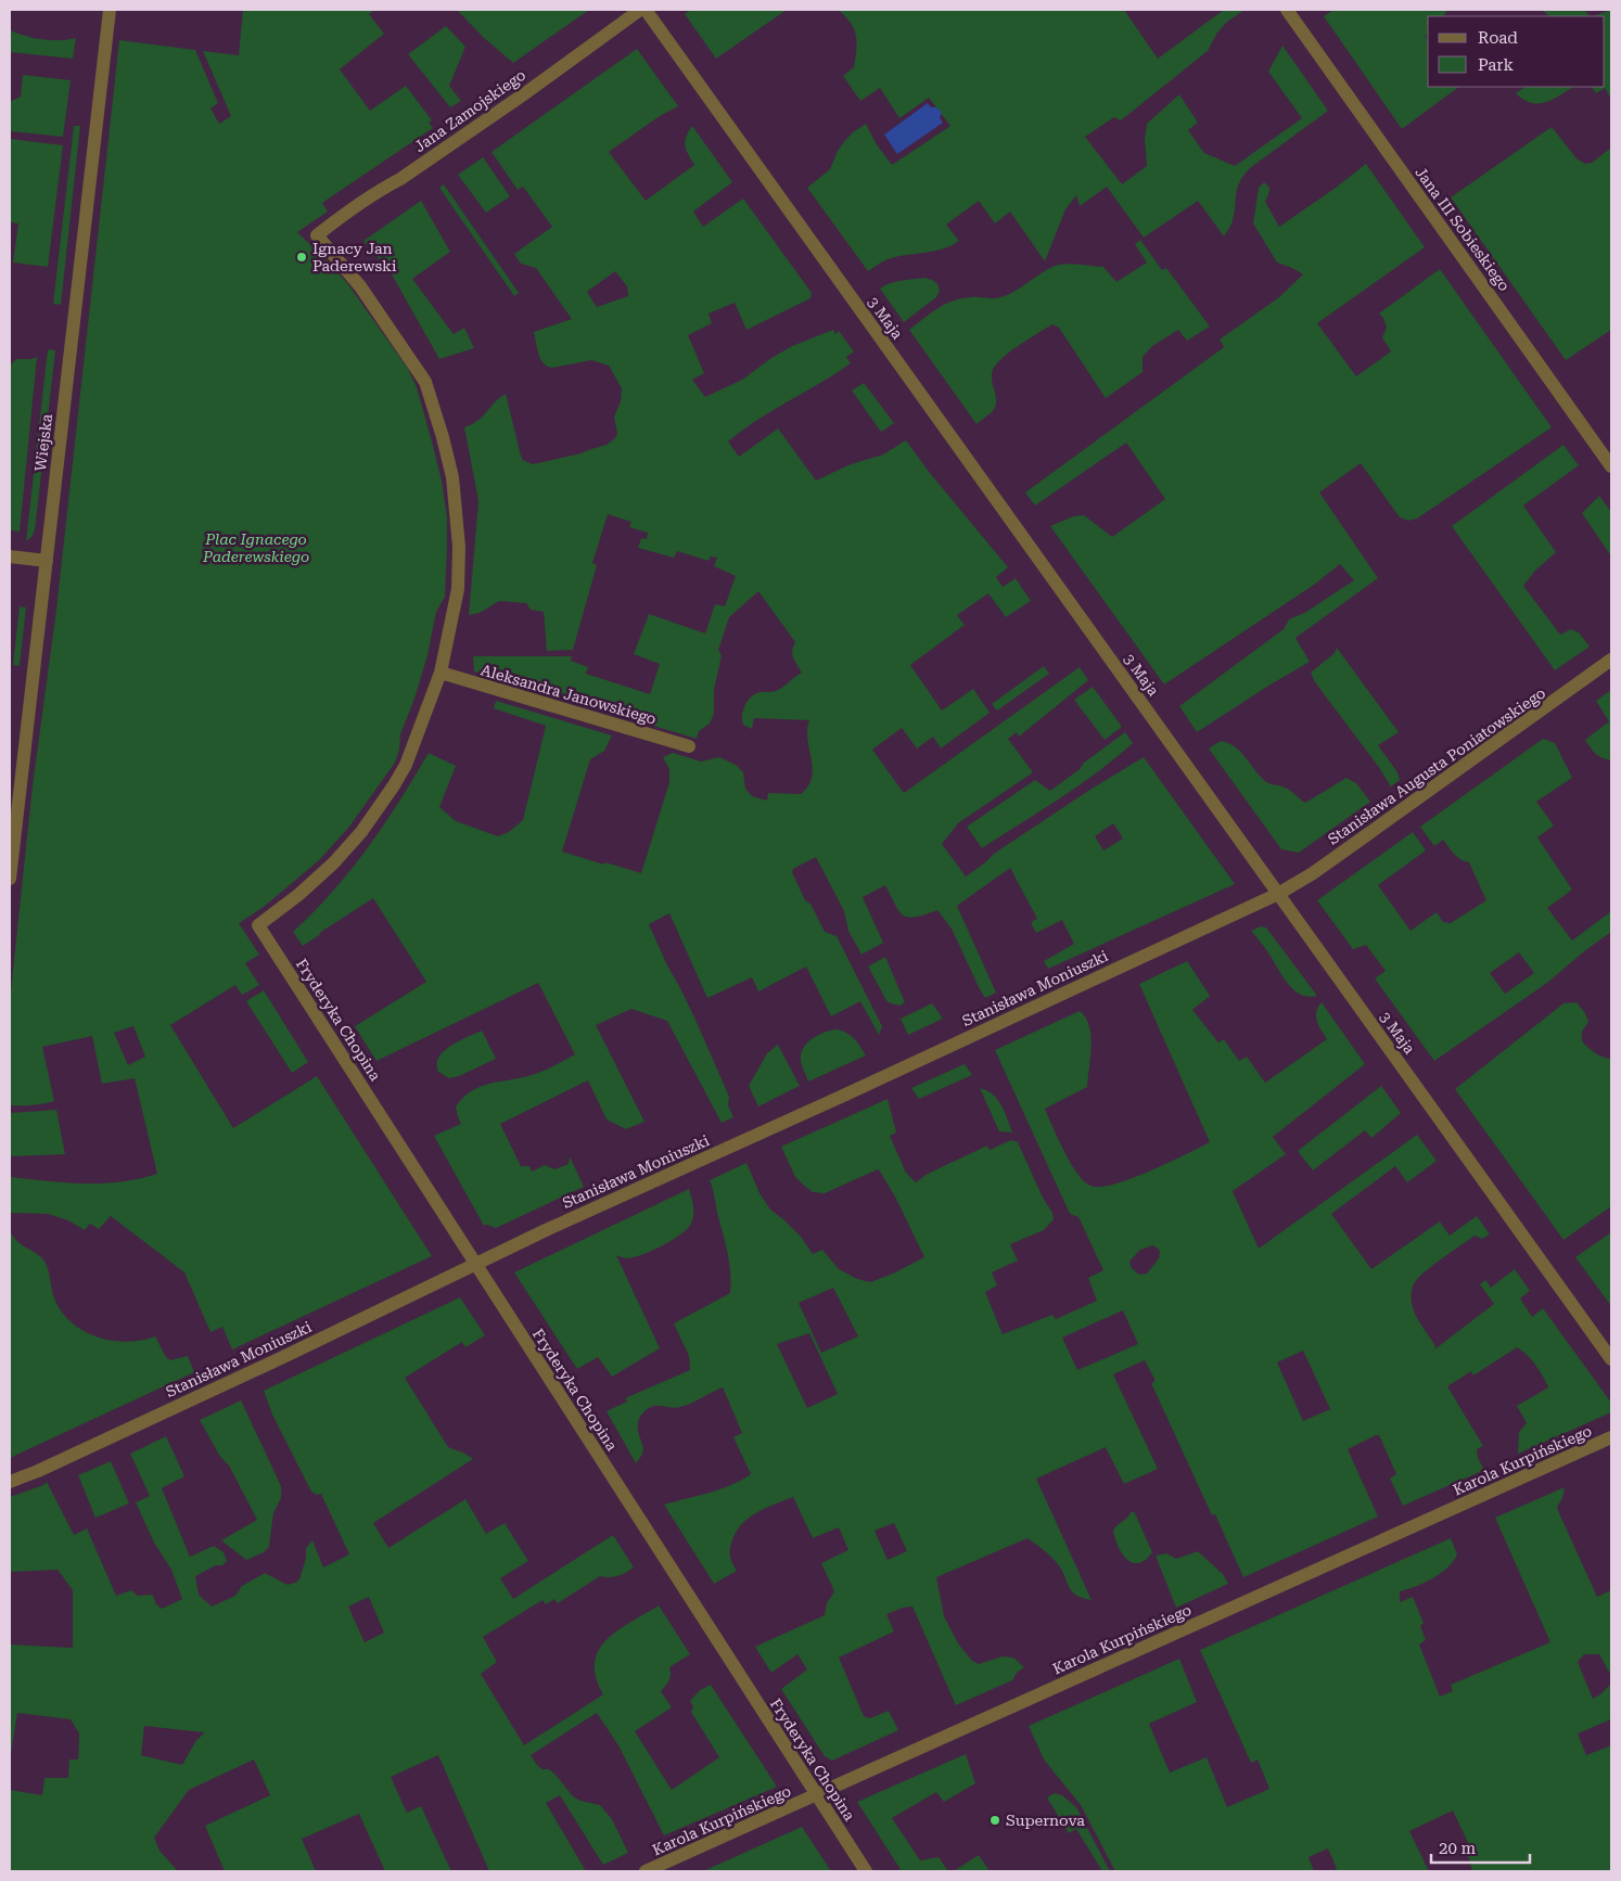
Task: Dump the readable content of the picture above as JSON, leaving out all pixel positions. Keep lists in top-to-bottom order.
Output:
{
  "streets": {
    "street": [
      "Jana Zamojskiego",
      "Jana III Sobieskiego",
      "3 Maja",
      "Wiejska",
      "Aleksandra Janowskiego",
      "Stanisława Augusta Poniatowskiego",
      "Stanisława Moniuszki",
      "Fryderyka Chopina",
      "Karola Kurpińskiego"
    ]
  },
  "crossings": [
    ["Jana Zamojskiego", "Aleksandra Janowskiego"],
    ["Jana Zamojskiego", "Fryderyka Chopina"],
    ["3 Maja", "Stanisława Augusta Poniatowskiego"],
    ["3 Maja", "Stanisława Moniuszki"],
    ["Aleksandra Janowskiego", "Fryderyka Chopina"],
    ["Stanisława Augusta Poniatowskiego", "Stanisława Moniuszki"],
    ["Stanisława Moniuszki", "Fryderyka Chopina"],
    ["Fryderyka Chopina", "Karola Kurpińskiego"]
  ],
  "parks": ["Plac Ignacego Paderewskiego"],
  "places": ["Ignacy Jan Paderewski", "Supernova"],
  "legend": ["Road", "Park"],
  "scale_bar": "20 m"
}
